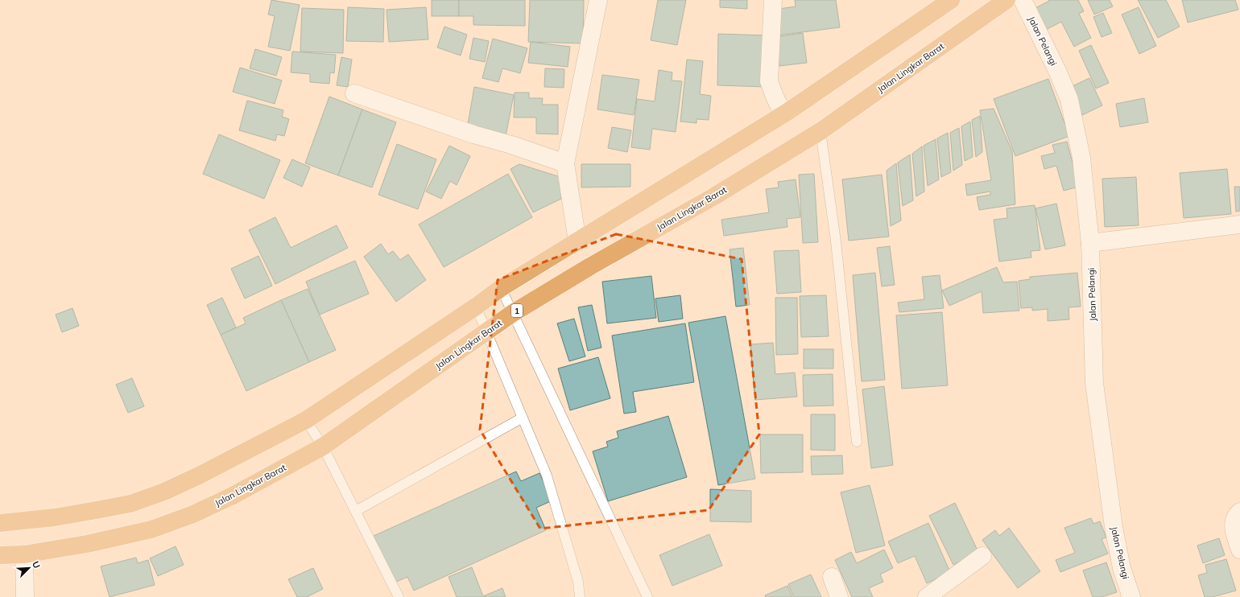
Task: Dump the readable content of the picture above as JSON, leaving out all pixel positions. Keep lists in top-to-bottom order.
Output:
{
  "streets": {
    "highway": ["Jalan Lingkar Barat", "1"],
    "street": ["Jalan Pelangi"]
  },
  "north": "top right"
}
